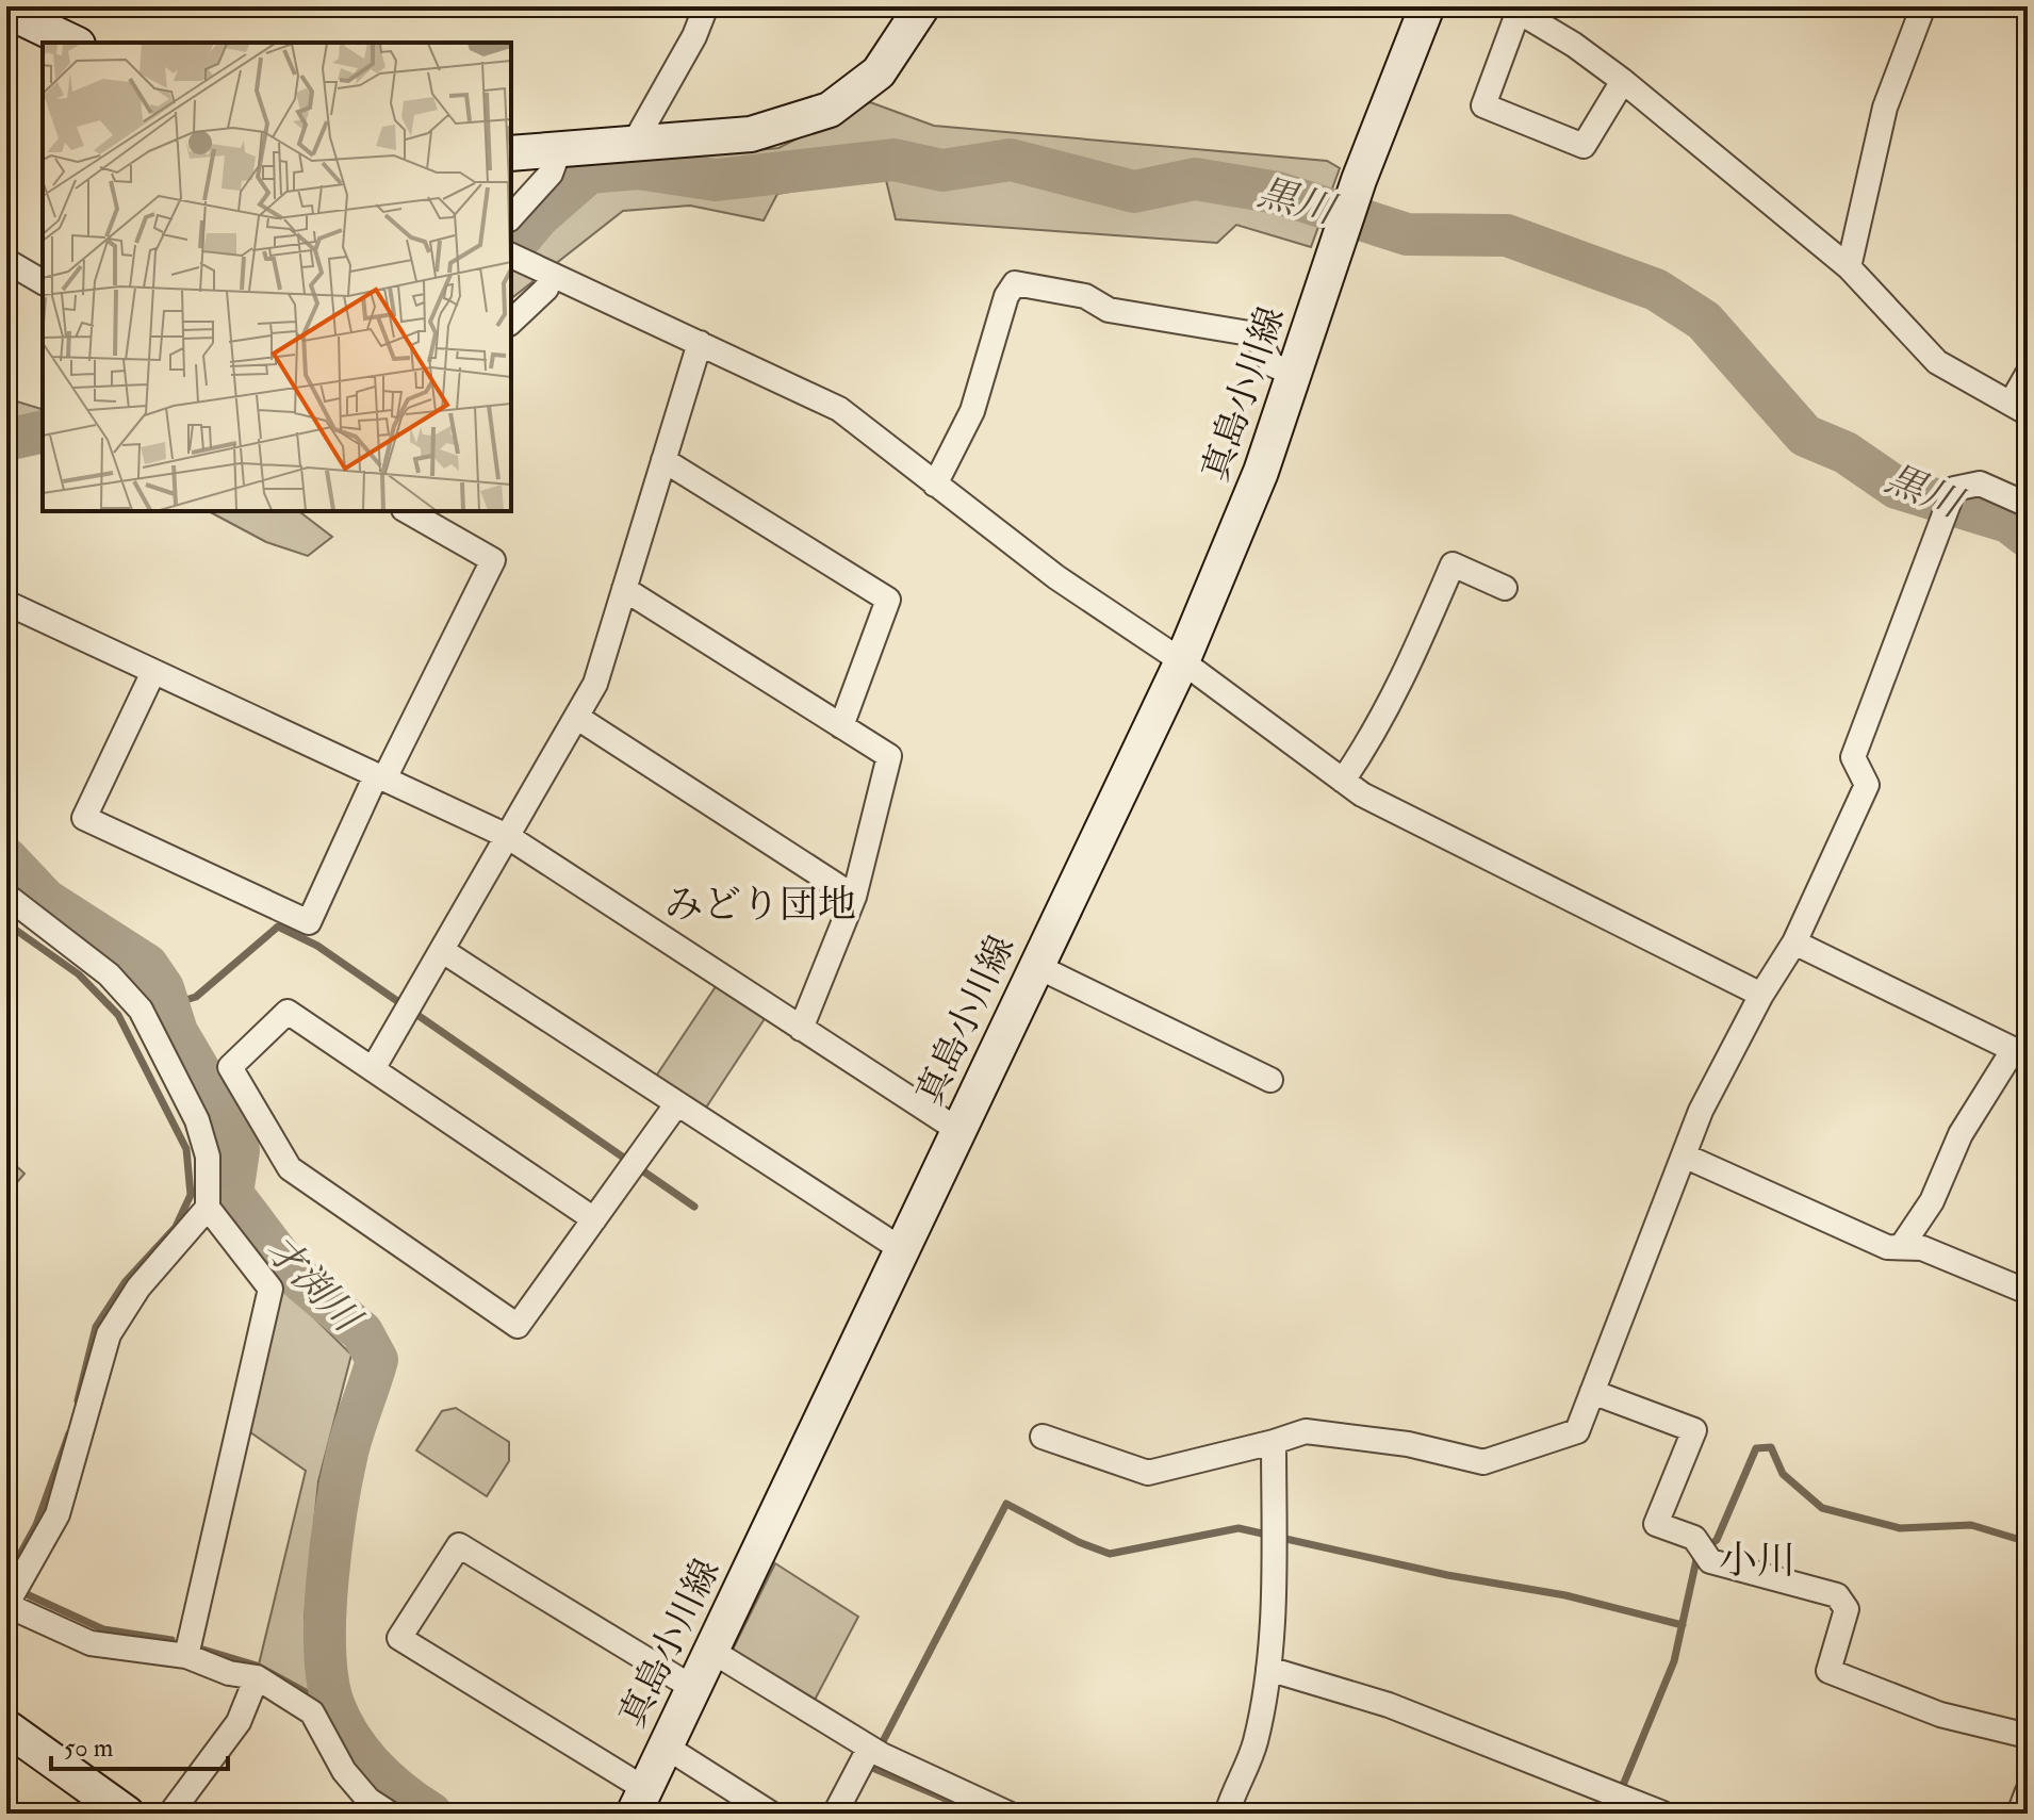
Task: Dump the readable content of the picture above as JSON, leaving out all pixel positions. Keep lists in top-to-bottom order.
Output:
{
  "streets": {
    "street": ["真島小川線"]
  },
  "districts": ["みどり団地", "小川"],
  "water": ["黒川", "才渕川"],
  "scale_bar": "50 m"
}
